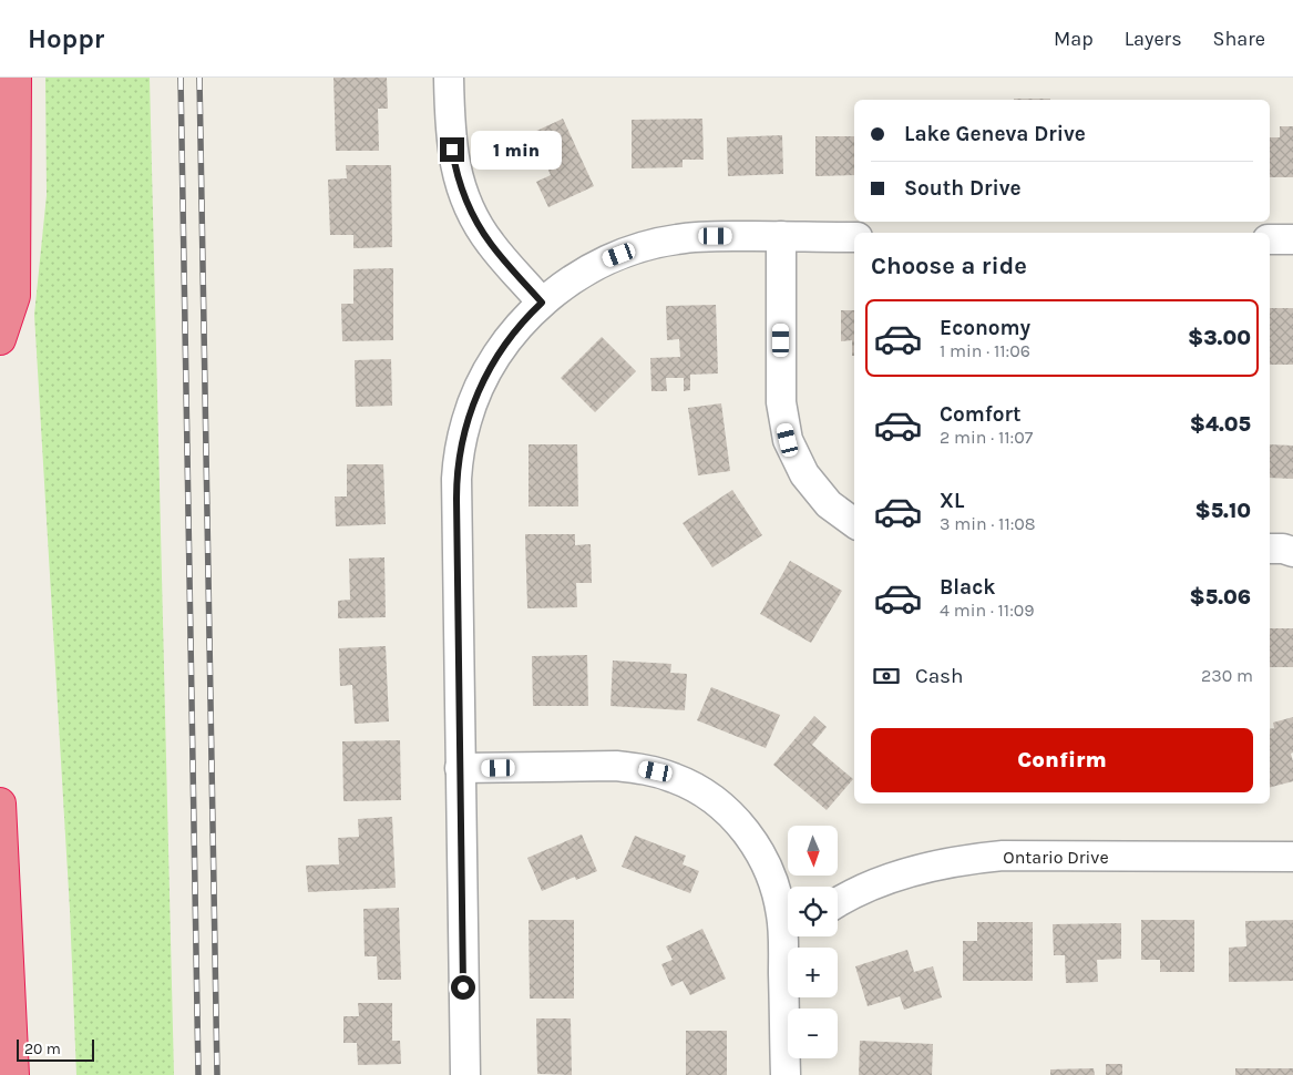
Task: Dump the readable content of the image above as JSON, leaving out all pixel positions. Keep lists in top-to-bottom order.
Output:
{
  "streets": {
    "street": ["Ontario Drive"]
  },
  "scale_bar": "20 m",
  "north": "bottom",
  "page": {
    "header": "Hoppr",
    "nav": ["Map", "Layers", "Share"],
    "banner": ["Lake Geneva Drive", "South Drive"],
    "bubble": "1 min",
    "heading": "Choose a ride",
    "list": [
      {
        "name": "Economy",
        "note": "1 min · 11:06",
        "value": "$3.00"
      },
      {
        "name": "Comfort",
        "note": "2 min · 11:07",
        "value": "$4.05"
      },
      {
        "name": "XL",
        "note": "3 min · 11:08",
        "value": "$5.10"
      },
      {
        "name": "Black",
        "note": "4 min · 11:09",
        "value": "$5.06"
      }
    ],
    "pay": ["Cash", "230 m"],
    "buttons": "Confirm",
    "map_buttons": ["+", "−"],
    "scale": "20 m"
  }
}
